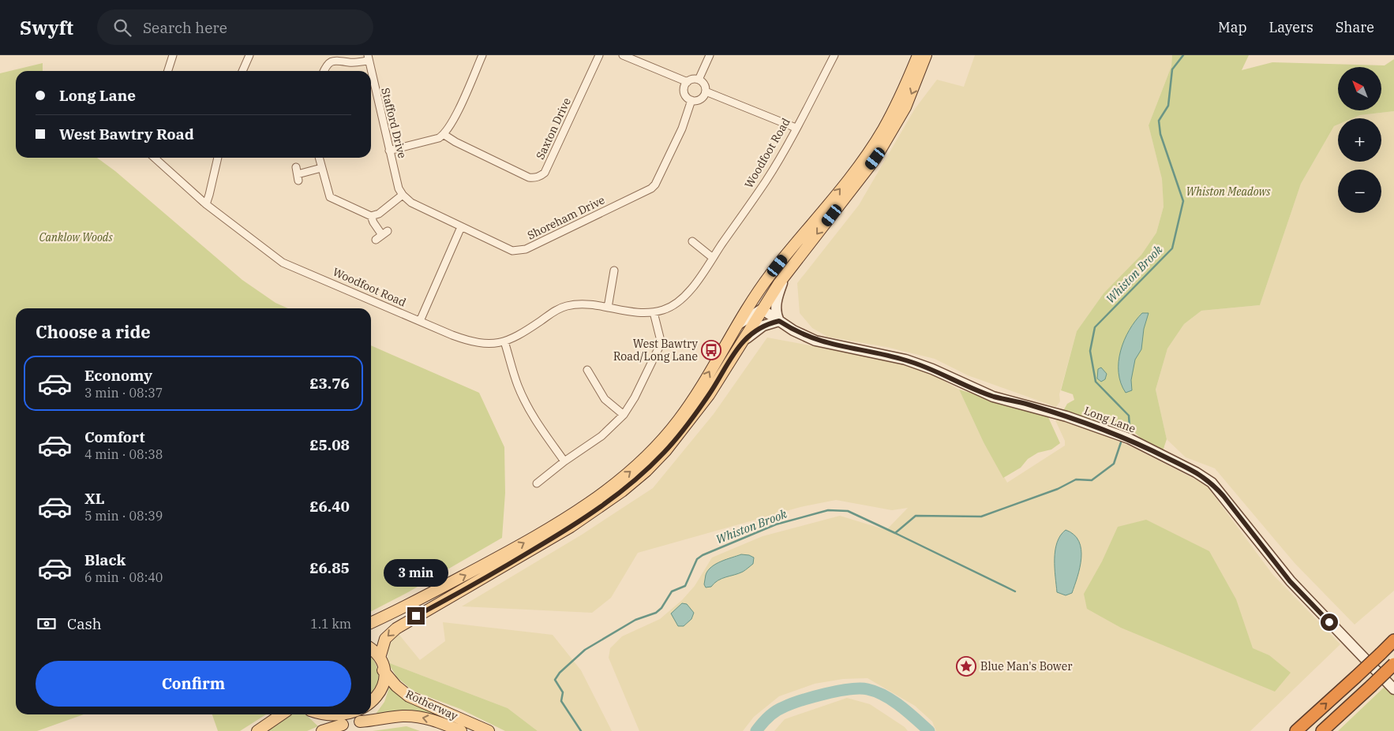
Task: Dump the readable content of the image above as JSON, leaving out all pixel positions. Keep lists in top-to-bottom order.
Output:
{
  "streets": {
    "main road": ["Rotherway"],
    "street": [
      "Stafford Drive",
      "Saxton Drive",
      "Woodfoot Road",
      "Shoreham Drive",
      "Long Lane"
    ]
  },
  "crossings": [
    ["Stafford Drive", "Shoreham Drive"]
  ],
  "one_way": ["Rotherway"],
  "water": ["Whiston Brook"],
  "parks": ["Whiston Meadows", "Canklow Woods"],
  "places": {
    "bus stop": ["West Bawtry Road/Long Lane"],
    "place": ["Blue Man's Bower"]
  },
  "north": "top left",
  "page": {
    "header": "Swyft",
    "search": "Search here",
    "nav": ["Map", "Layers", "Share"],
    "map_buttons": ["+", "−"],
    "banner": ["Long Lane", "West Bawtry Road"],
    "heading": "Choose a ride",
    "list": [
      {
        "name": "Economy",
        "note": "3 min · 08:37",
        "value": "£3.76"
      },
      {
        "name": "Comfort",
        "note": "4 min · 08:38",
        "value": "£5.08"
      },
      {
        "name": "XL",
        "note": "5 min · 08:39",
        "value": "£6.40"
      },
      {
        "name": "Black",
        "note": "6 min · 08:40",
        "value": "£6.85"
      }
    ],
    "bubble": "3 min",
    "pay": ["Cash", "1.1 km"],
    "buttons": "Confirm"
  }
}
